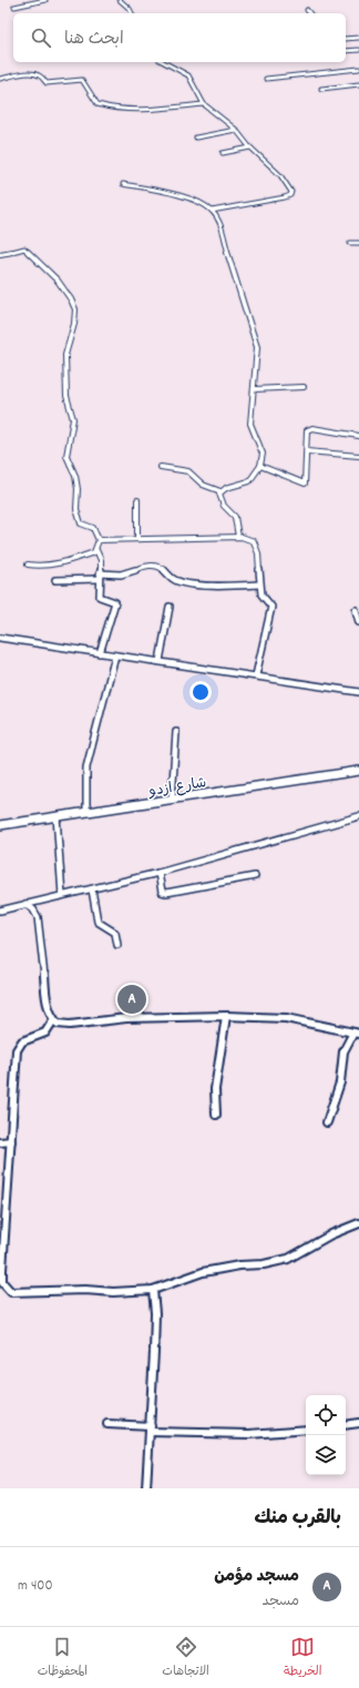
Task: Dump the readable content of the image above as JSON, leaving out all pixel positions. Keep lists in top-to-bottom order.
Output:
{
  "streets": {
    "street": ["شارع ازدو"]
  },
  "page": {
    "search": "ابحث هنا",
    "pins": "A",
    "heading": "بالقرب منك",
    "list": [
      {
        "mark": "A",
        "name": "مسجد مؤمن",
        "note": "مسجد",
        "value": "400 m"
      }
    ],
    "nav": ["الخريطة", "الاتجاهات", "المحفوظات"]
  }
}
